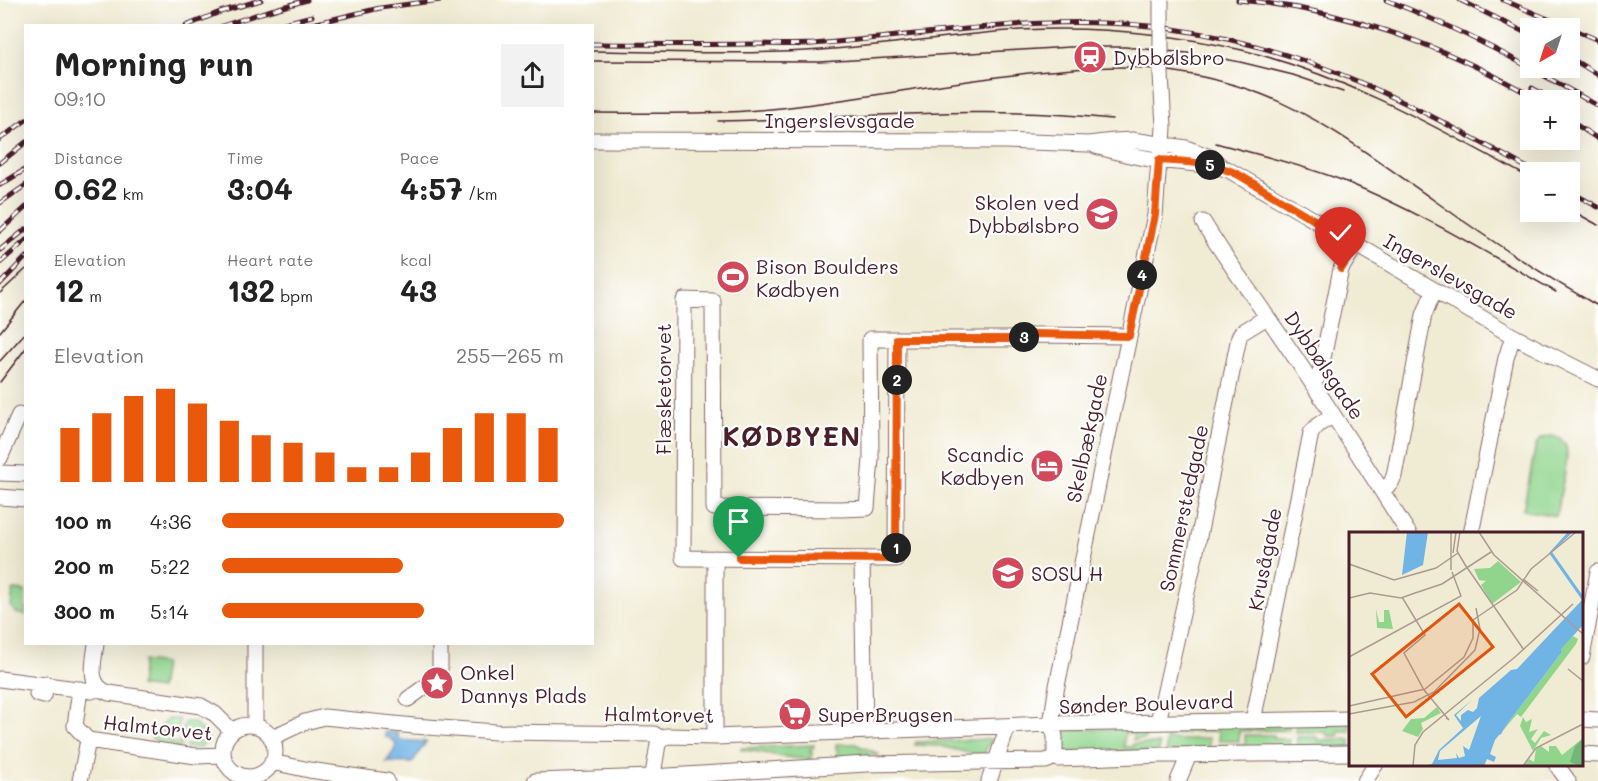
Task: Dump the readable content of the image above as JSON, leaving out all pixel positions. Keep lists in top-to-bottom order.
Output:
{
  "streets": {
    "street": [
      "Ingerslevsgade",
      "Dybbølsgade",
      "Flæsketorvet",
      "Skelbækgade",
      "Sommerstedgade",
      "Krusågade",
      "Sønder Boulevard",
      "Halmtorvet"
    ]
  },
  "crossings": [
    ["Ingerslevsgade", "Skelbækgade"],
    ["Dybbølsgade", "Sommerstedgade"],
    ["Dybbølsgade", "Krusågade"],
    ["Skelbækgade", "Sønder Boulevard"],
    ["Skelbækgade", "Halmtorvet"],
    ["Sommerstedgade", "Sønder Boulevard"],
    ["Krusågade", "Sønder Boulevard"],
    ["Sønder Boulevard", "Halmtorvet"]
  ],
  "districts": ["KØDBYEN"],
  "places": {
    "station": ["Dybbølsbro"],
    "school or university": ["Skolen ved Dybbølsbro", "SOSU H"],
    "sports": ["Bison Boulders Kødbyen"],
    "hotel": ["Scandic Kødbyen"],
    "place": ["Onkel Dannys Plads"],
    "supermarket": ["SuperBrugsen"]
  },
  "north": "bottom left",
  "page": {
    "map_buttons": ["+", "−"],
    "heading": ["Morning run", "09:10"],
    "stats": [
      ["Distance", "0.62 km"],
      ["Time", "3:04"],
      ["Pace", "4:57 /km"],
      ["Elevation", "12 m"],
      ["Heart rate", "132 bpm"],
      ["kcal", "43"]
    ],
    "pins": [
      "5",
      "4",
      "3",
      "2",
      "1"
    ],
    "chart": ["Elevation", "255–265 m"],
    "list": [
      {
        "name": "100 m",
        "note": "4:36"
      },
      {
        "name": "200 m",
        "note": "5:22"
      },
      {
        "name": "300 m",
        "note": "5:14"
      }
    ]
  }
}
